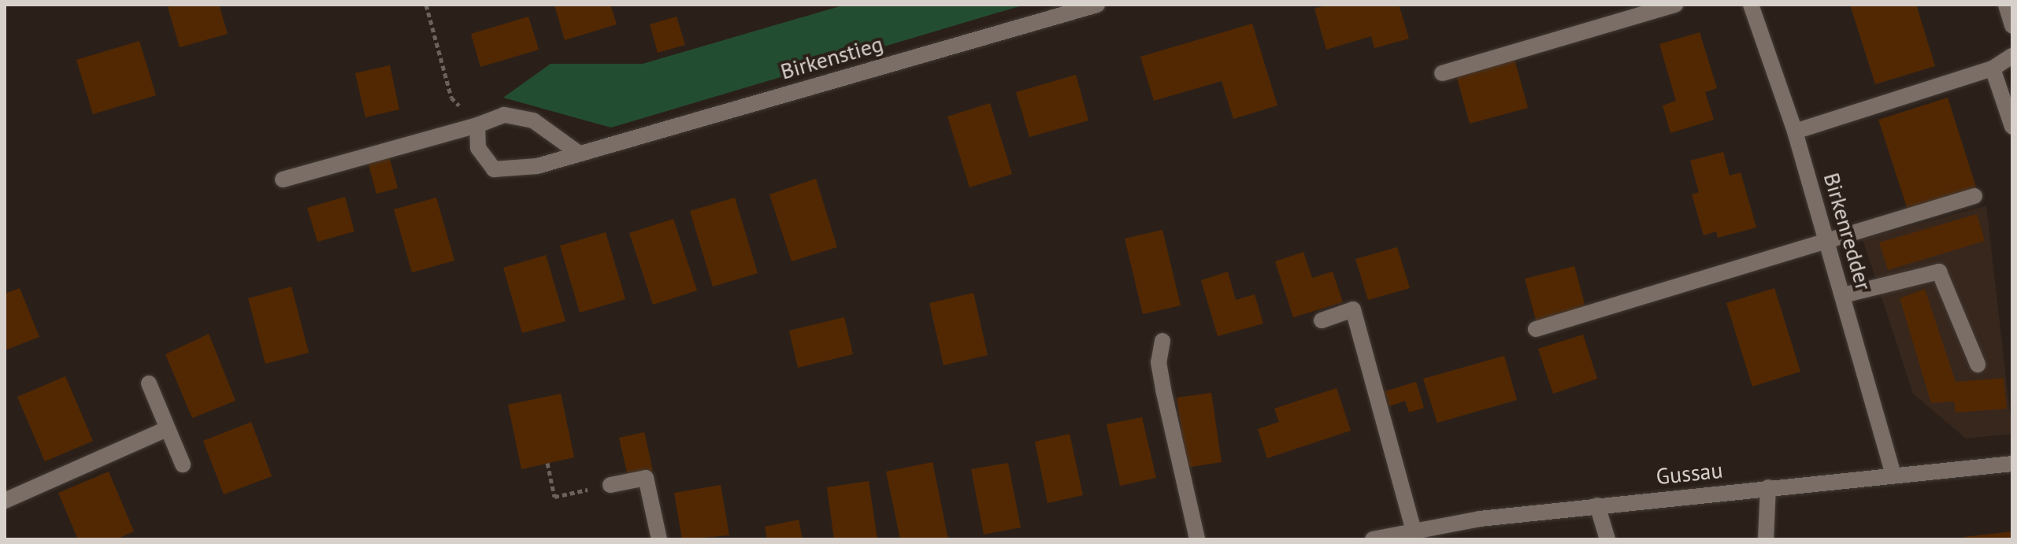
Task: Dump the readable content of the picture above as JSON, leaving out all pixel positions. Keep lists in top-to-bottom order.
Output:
{
  "streets": {
    "street": ["Birkenstieg", "Birkenredder", "Gussau"]
  },
  "crossings": [
    ["Birkenredder", "Gussau"]
  ]
}
